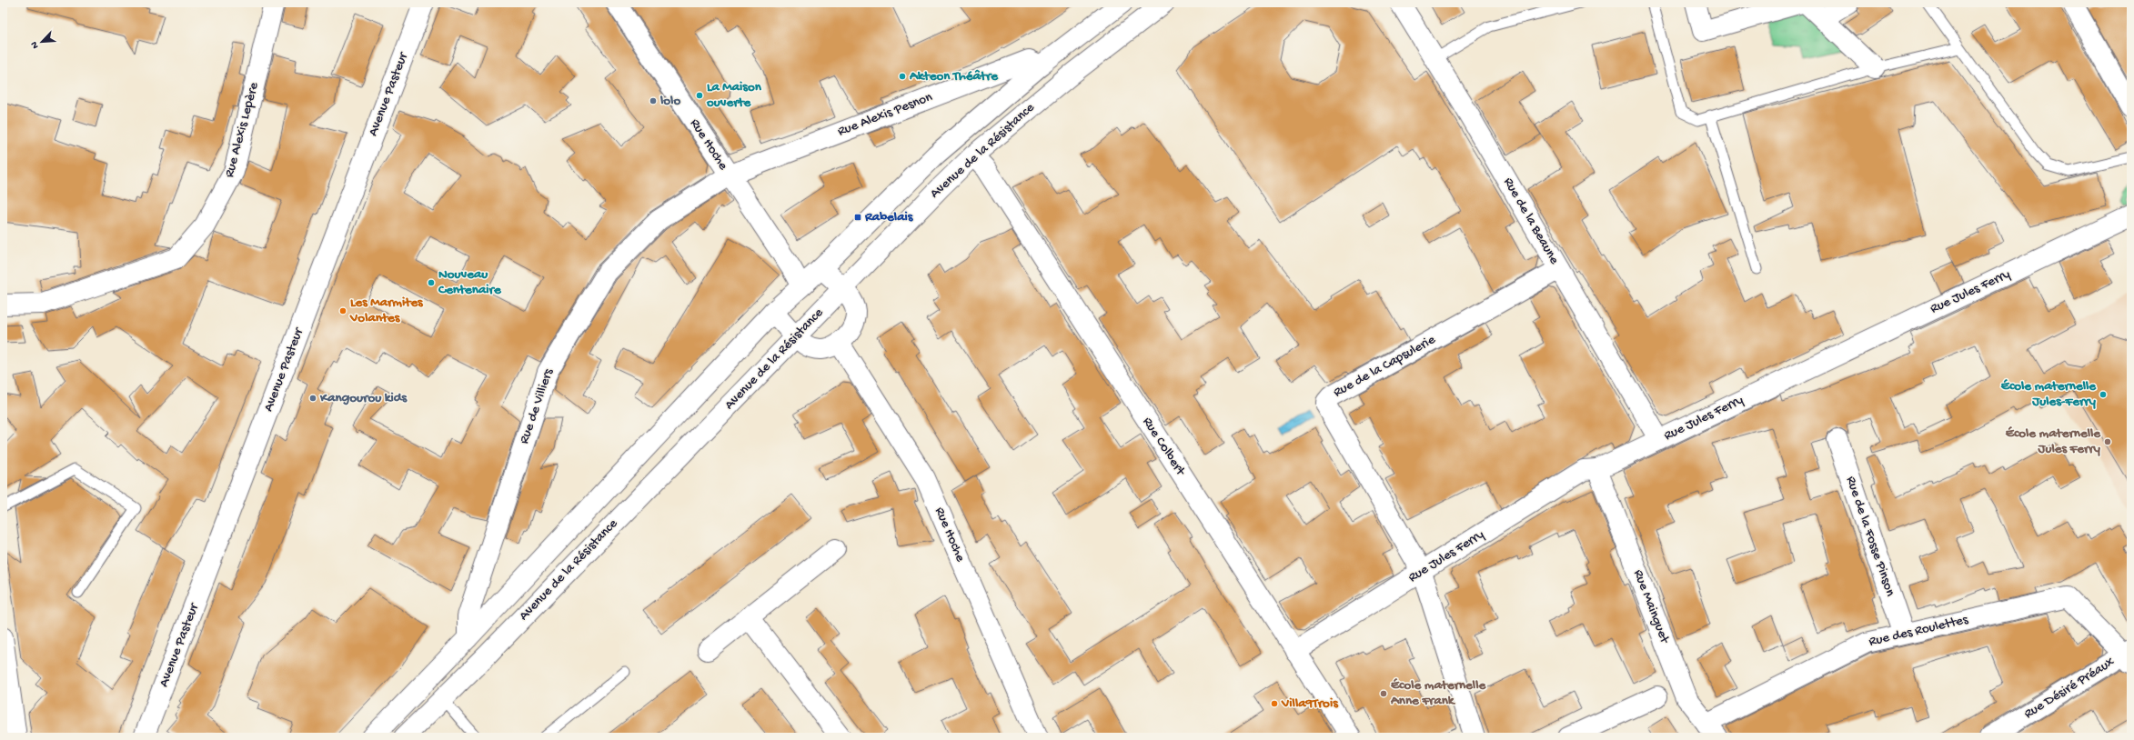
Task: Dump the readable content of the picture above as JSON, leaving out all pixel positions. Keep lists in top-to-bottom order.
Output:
{
  "streets": {
    "street": [
      "Avenue Pasteur",
      "Rue Alexis Pesnon",
      "Rue Alexis Lepère",
      "Rue Hoche",
      "Avenue de la Résistance",
      "Rue de la Beaune",
      "Rue Jules Ferry",
      "Rue de la Capsulerie",
      "Rue de Villiers",
      "Rue Colbert",
      "Rue de la Fosse Pinson",
      "Rue Mainguet",
      "Rue des Roulettes",
      "Rue Désiré Préaux"
    ]
  },
  "crossings": [
    ["Rue Alexis Pesnon", "Rue Hoche"],
    ["Rue Alexis Pesnon", "Avenue de la Résistance"],
    ["Rue Alexis Pesnon", "Rue de Villiers"],
    ["Rue Hoche", "Avenue de la Résistance"],
    ["Rue Hoche", "Rue de Villiers"],
    ["Avenue de la Résistance", "Rue de Villiers"],
    ["Avenue de la Résistance", "Rue Colbert"],
    ["Rue de la Beaune", "Rue Jules Ferry"],
    ["Rue de la Beaune", "Rue de la Capsulerie"],
    ["Rue Jules Ferry", "Rue de la Capsulerie"],
    ["Rue Jules Ferry", "Rue Colbert"],
    ["Rue Jules Ferry", "Rue Mainguet"],
    ["Rue de la Fosse Pinson", "Rue des Roulettes"],
    ["Rue Mainguet", "Rue des Roulettes"],
    ["Rue des Roulettes", "Rue Désiré Préaux"]
  ],
  "places": {
    "other": [
      "Akteon Théâtre",
      "La Maison ouverte",
      "lolo",
      "Nouveau Centenaire",
      "Les Marmites Volantes",
      "École maternelle Jules-Ferry",
      "Kangourou kids",
      "École maternelle Jules Ferry",
      "École maternelle Anne Frank",
      "Villa9Trois"
    ],
    "transit": ["Rabelais"]
  },
  "north": "bottom left"
}
